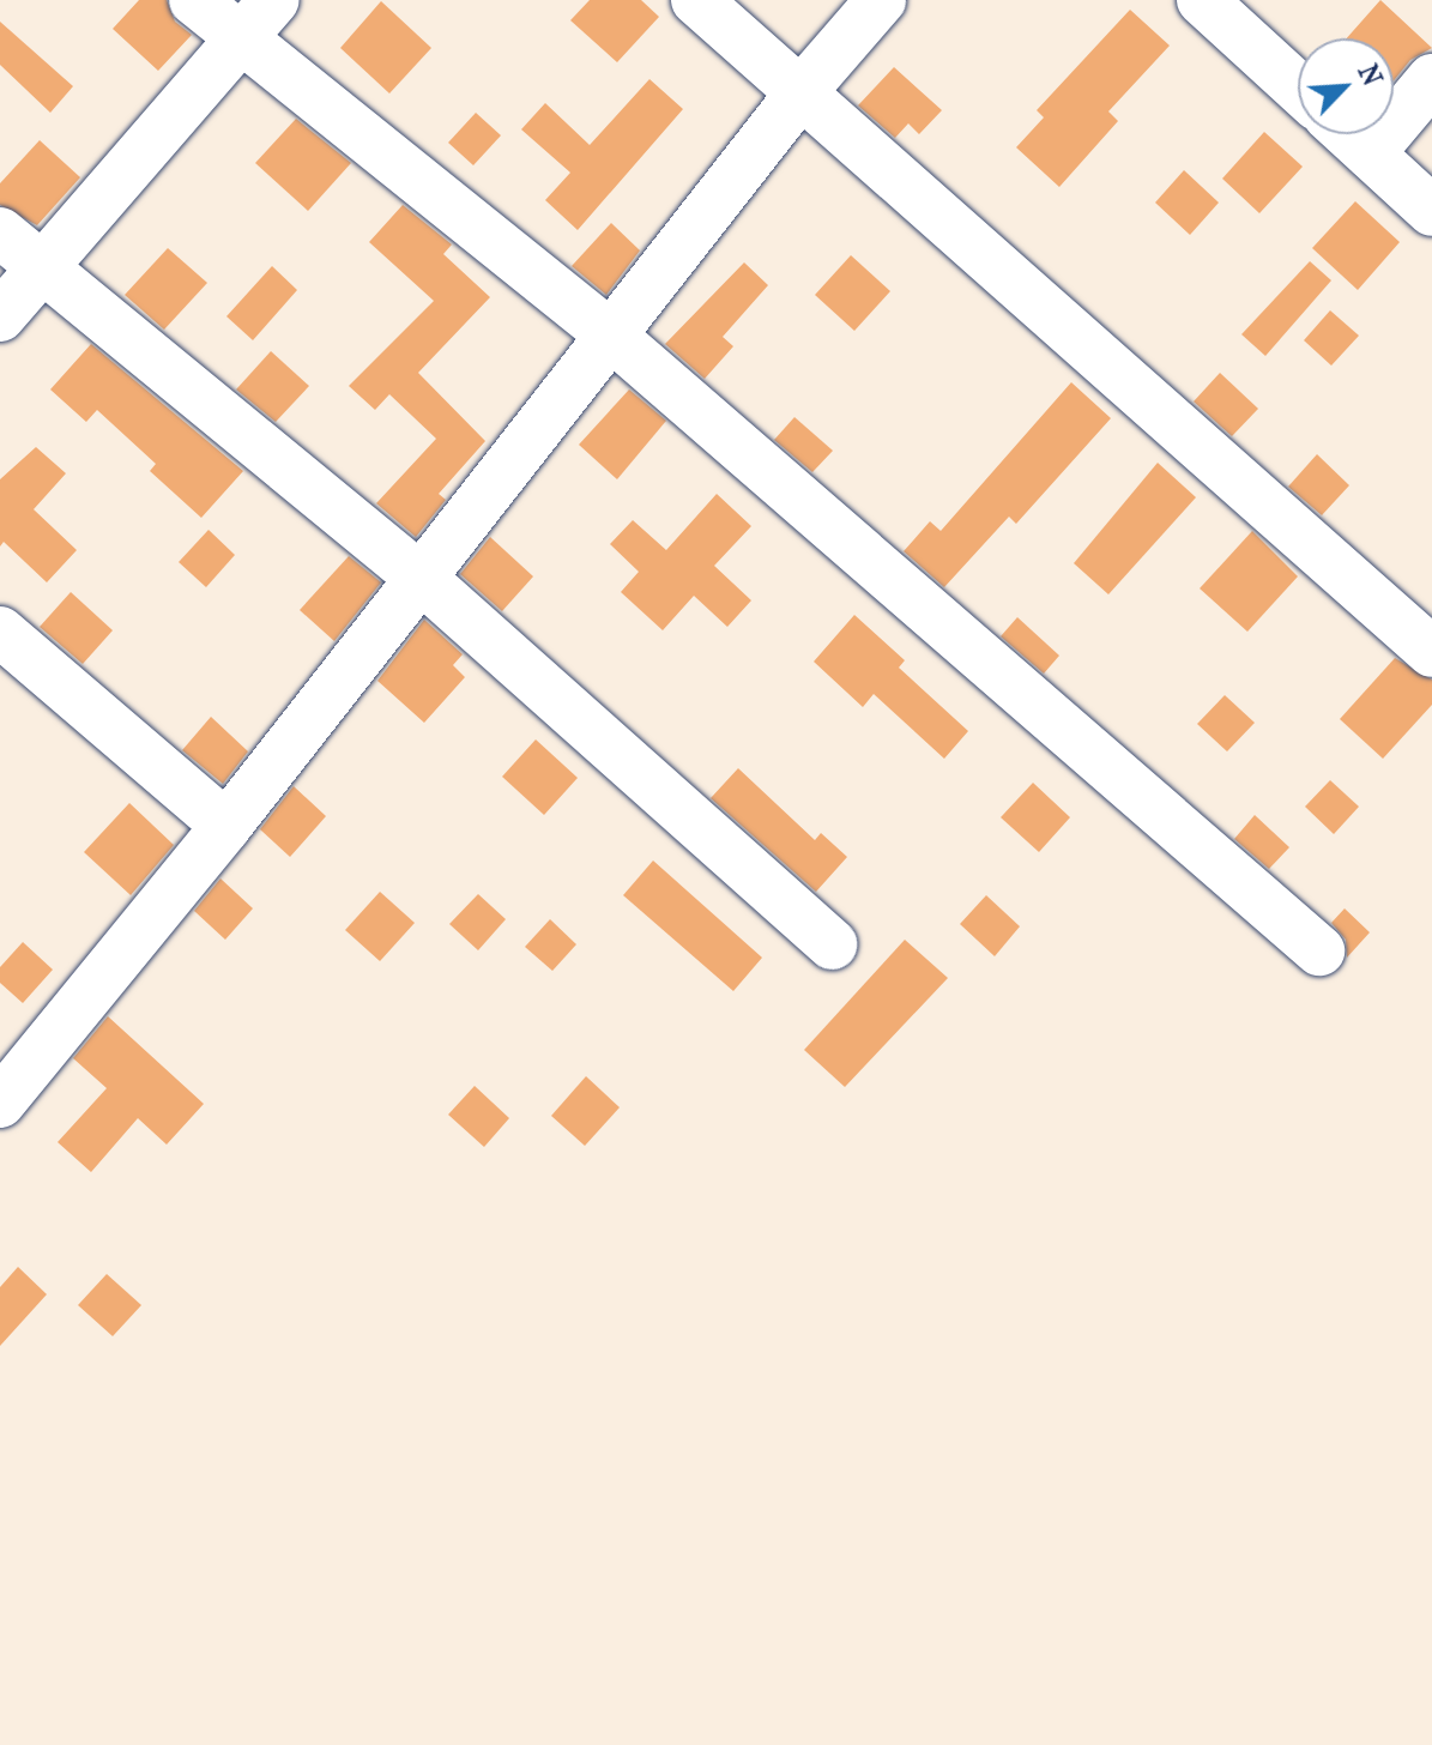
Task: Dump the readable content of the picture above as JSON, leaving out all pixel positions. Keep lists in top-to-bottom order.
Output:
{
  "north": "top right"
}
